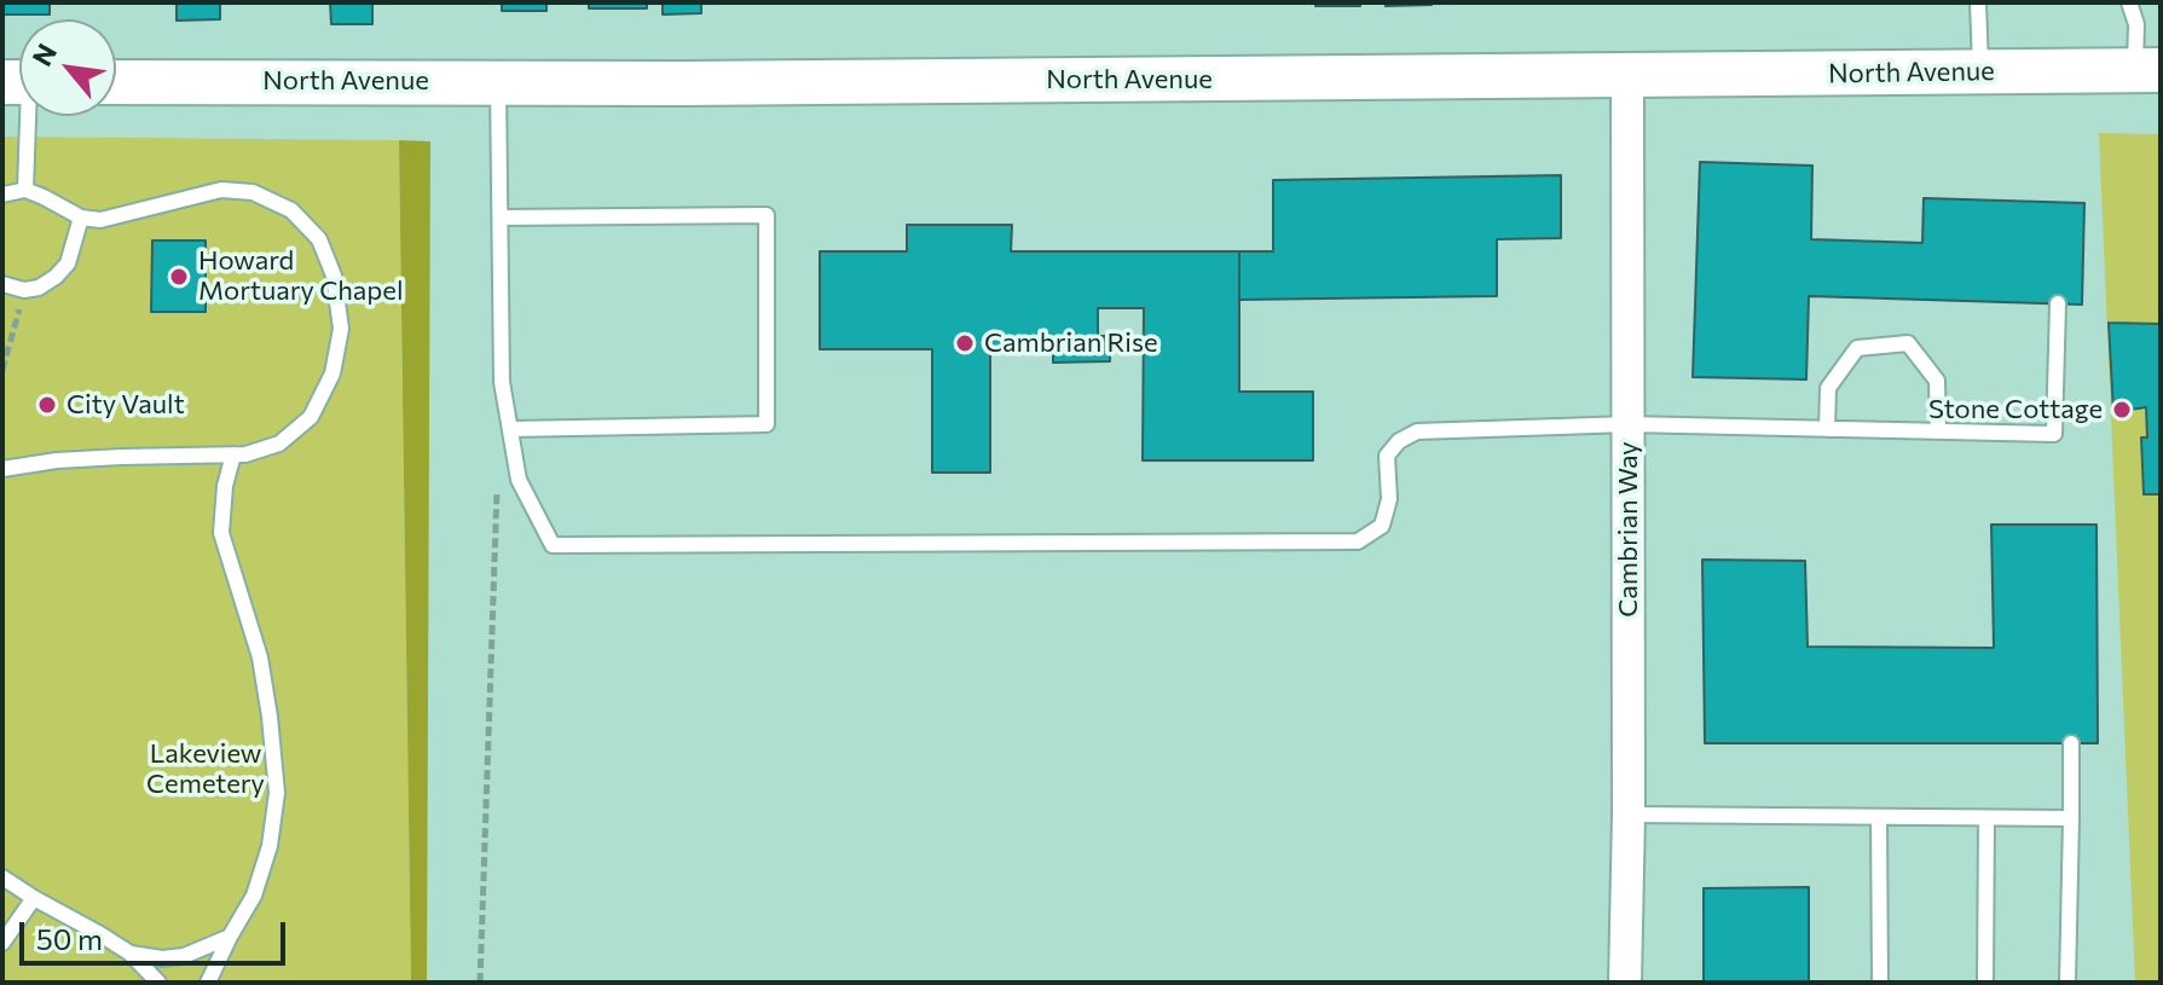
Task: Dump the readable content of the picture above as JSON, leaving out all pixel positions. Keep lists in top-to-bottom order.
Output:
{
  "streets": {
    "main road": ["North Avenue"],
    "street": ["Cambrian Way"]
  },
  "crossings": [
    ["North Avenue", "Cambrian Way"]
  ],
  "parks": ["Lakeview Cemetery"],
  "places": [
    "Howard Mortuary Chapel",
    "Cambrian Rise",
    "City Vault",
    "Stone Cottage"
  ],
  "scale_bar": "50 m",
  "north": "top left"
}
